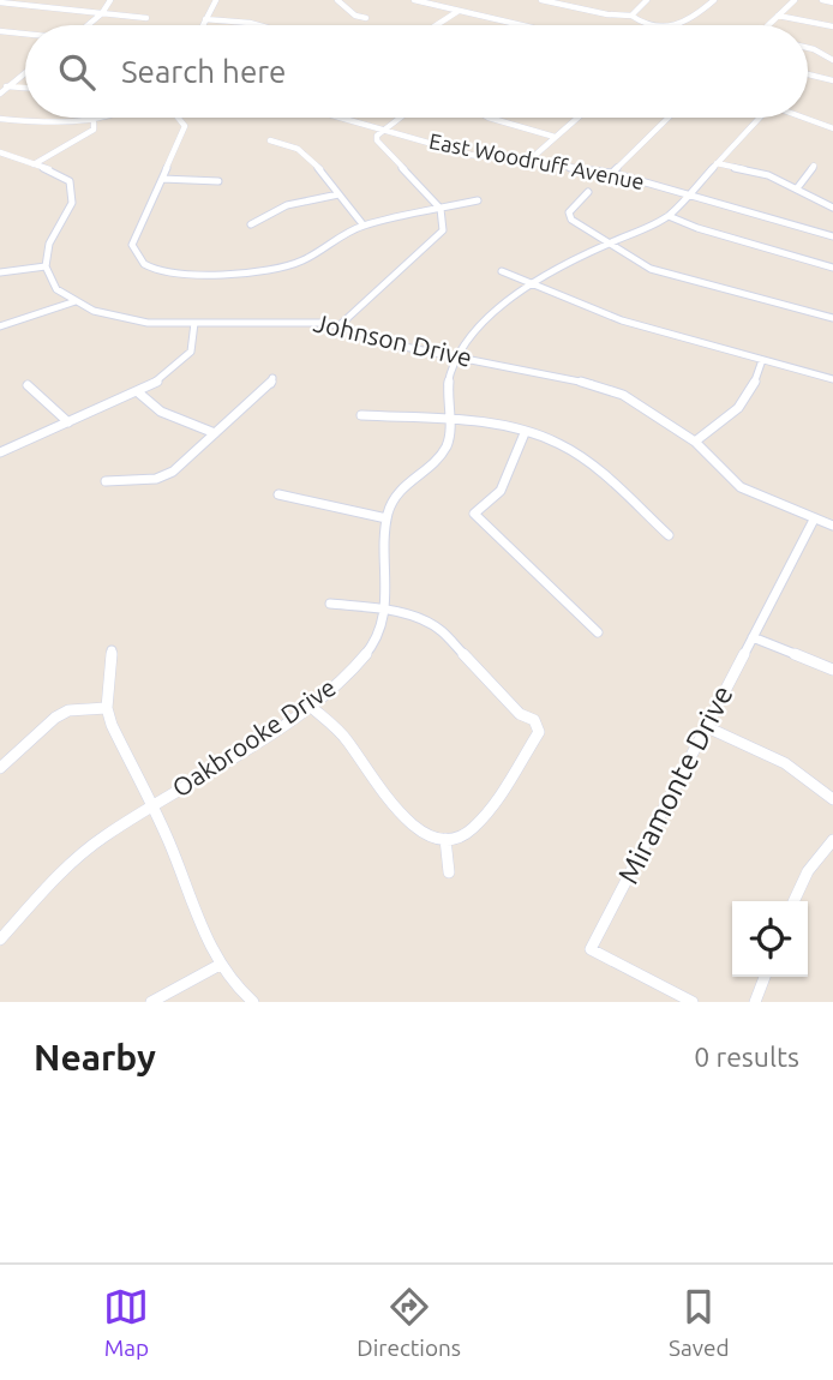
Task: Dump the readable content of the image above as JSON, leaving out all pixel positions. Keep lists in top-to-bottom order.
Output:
{
  "streets": {
    "street": [
      "East Woodruff Avenue",
      "Johnson Drive",
      "Oakbrooke Drive",
      "Miramonte Drive"
    ]
  },
  "crossings": [
    ["Johnson Drive", "Miramonte Drive"]
  ],
  "page": {
    "search": "Search here",
    "heading": ["Nearby", "0 results"],
    "nav": ["Map", "Directions", "Saved"]
  }
}
